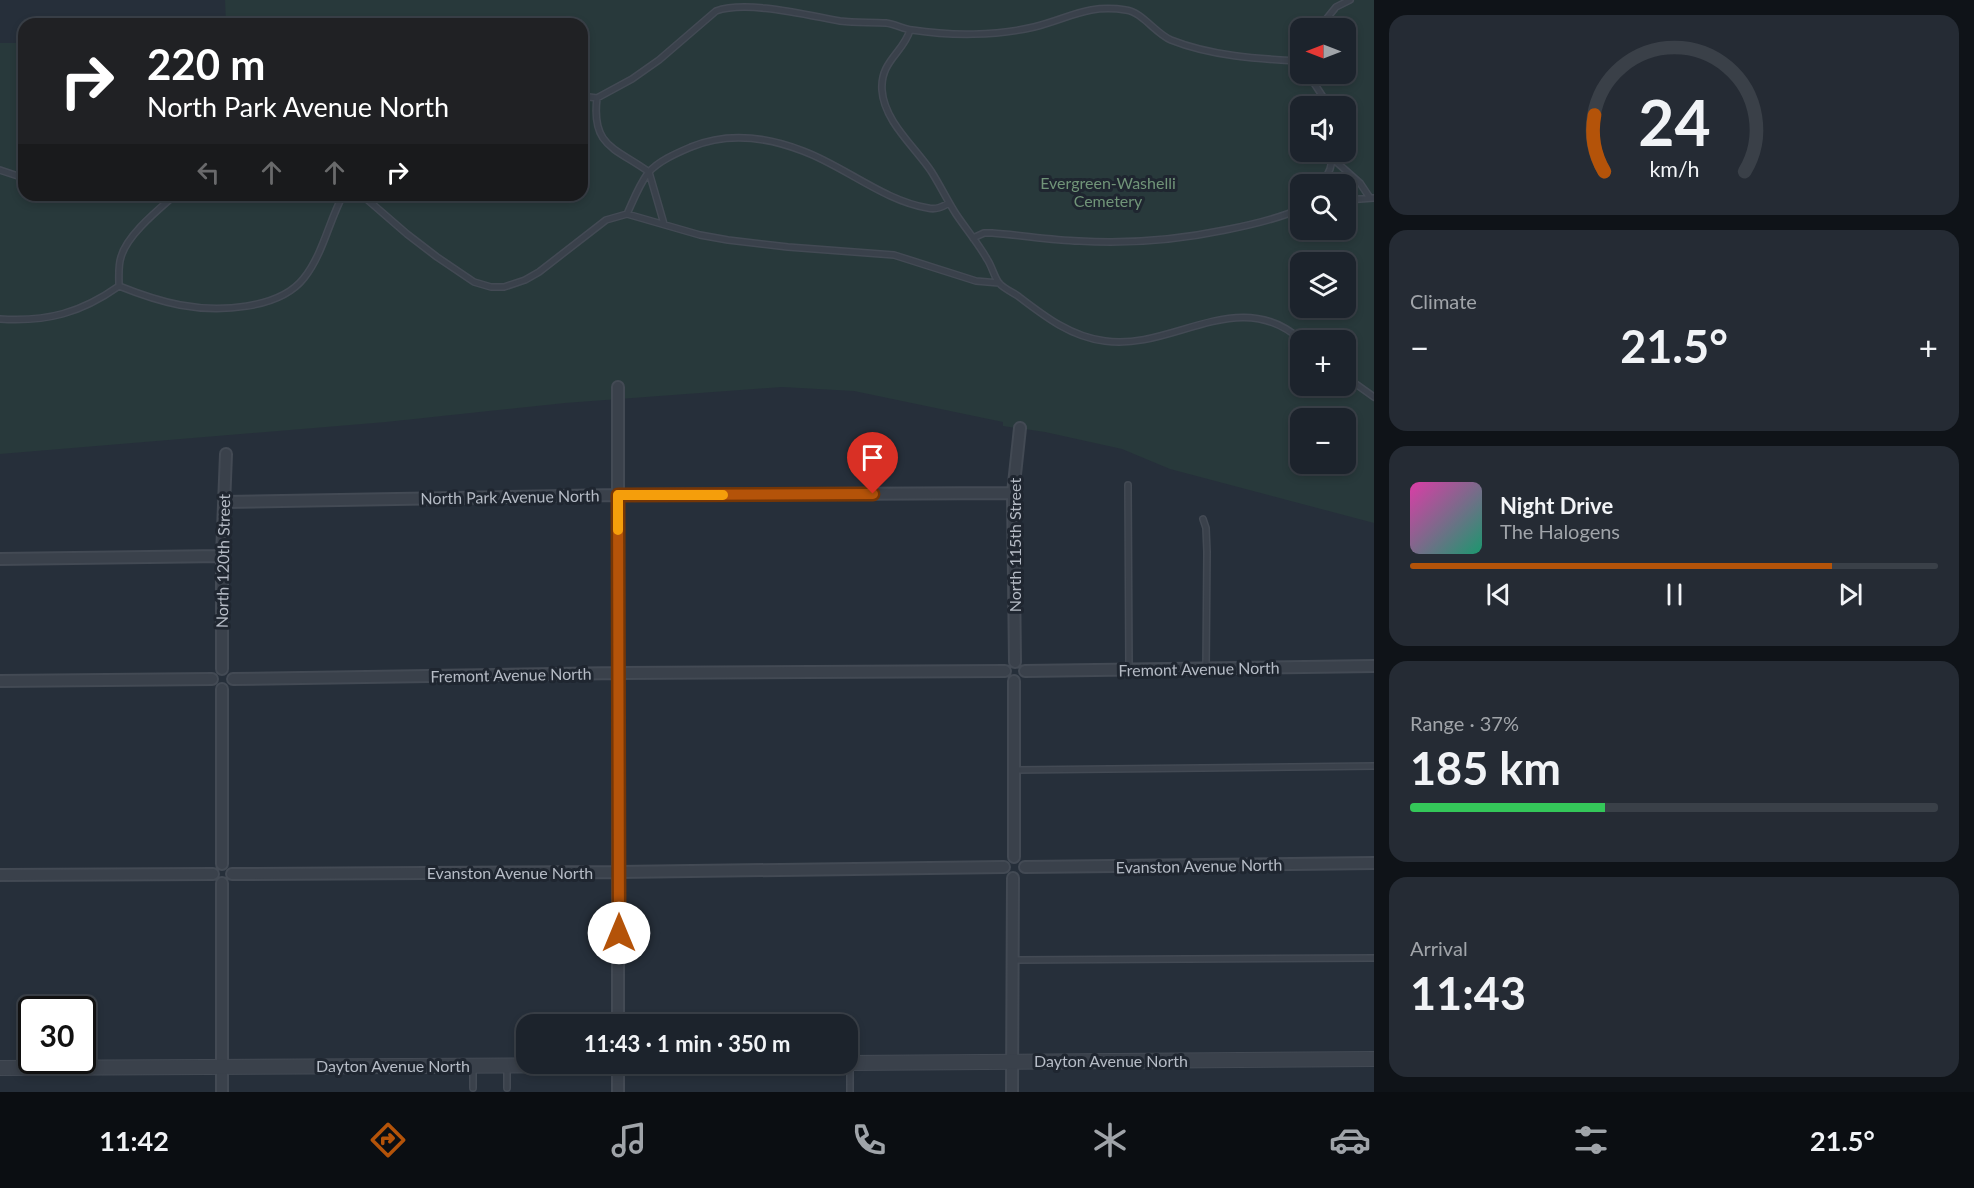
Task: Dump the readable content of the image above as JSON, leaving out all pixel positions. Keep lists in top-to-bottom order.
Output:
{
  "streets": {
    "street": [
      "North Park Avenue North",
      "North 115th Street",
      "North 120th Street",
      "Fremont Avenue North",
      "Evanston Avenue North",
      "Dayton Avenue North"
    ]
  },
  "crossings": [
    ["North Park Avenue North", "North 115th Street"],
    ["North Park Avenue North", "North 120th Street"],
    ["North 115th Street", "Fremont Avenue North"],
    ["North 120th Street", "Fremont Avenue North"]
  ],
  "parks": ["Evergreen-Washelli Cemetery"],
  "north": "left",
  "page": {
    "map_buttons": ["+", "−"],
    "turn": ["220 m", "North Park Avenue North"],
    "tile": [
      "Climate",
      ["Range · 37%", "185 km"],
      ["Arrival", "11:43"]
    ],
    "heat": ["−", "21.5°", "+"],
    "song": ["Night Drive", "The Halogens"],
    "limit": "30",
    "trip": "11:43 · 1 min · 350 m",
    "tabs": ["11:42", "21.5°"],
    "gauge": ["24", "km/h"]
  }
}
